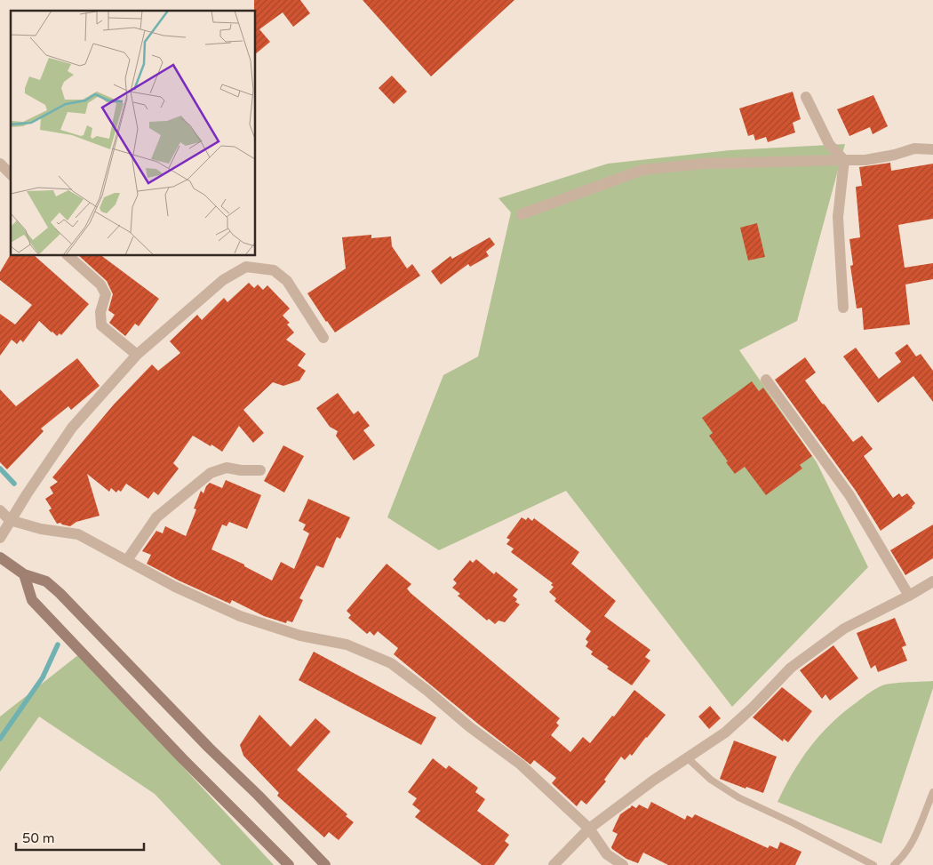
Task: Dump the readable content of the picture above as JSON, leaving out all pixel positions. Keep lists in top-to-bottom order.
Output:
{
  "scale_bar": "50 m"
}
